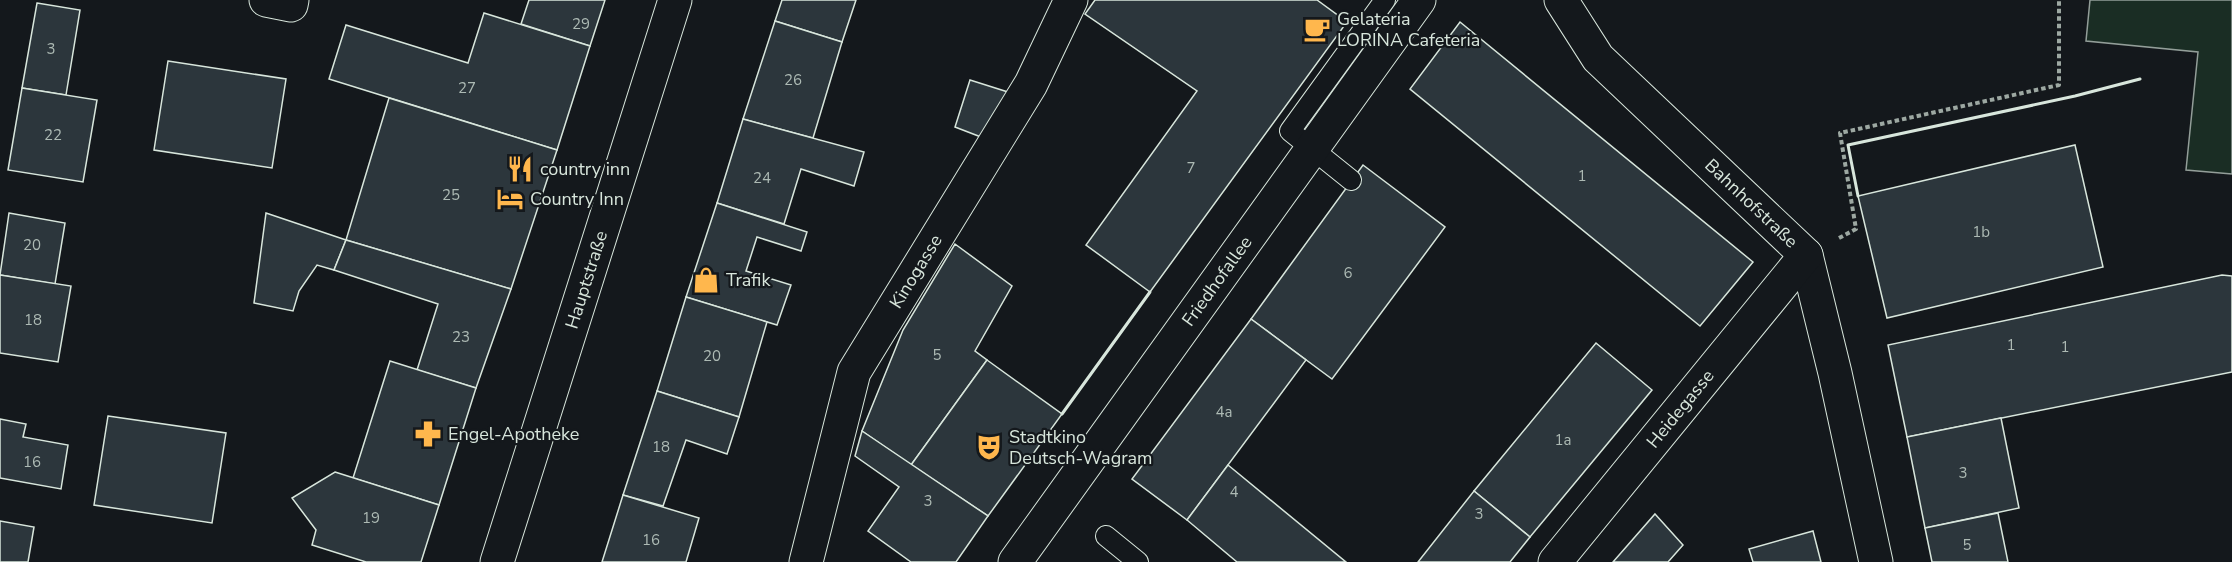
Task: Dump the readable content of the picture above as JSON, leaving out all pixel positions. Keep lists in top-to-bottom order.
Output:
{
  "streets": {
    "street": [
      "Bahnhofstraße",
      "Kinogasse",
      "Hauptstraße",
      "Friedhofallee",
      "Heidegasse"
    ]
  },
  "crossings": [
    ["Bahnhofstraße", "Heidegasse"]
  ],
  "places": {
    "cafe": ["Gelateria LORINA Cafeteria"],
    "restaurant": ["country inn"],
    "hotel": ["Country Inn"],
    "shop": ["Trafik"],
    "pharmacy": ["Engel-Apotheke"],
    "theatre": ["Stadtkino Deutsch-Wagram"]
  },
  "house_numbers": [
    "29",
    "3",
    "26",
    "27",
    "22",
    "7",
    "1",
    "24",
    "25",
    "1b",
    "20",
    "6",
    "18",
    "23",
    "1",
    "1",
    "5",
    "20",
    "4a",
    "1a",
    "18",
    "16",
    "3",
    "4",
    "3",
    "3",
    "19",
    "16",
    "5"
  ]
}
